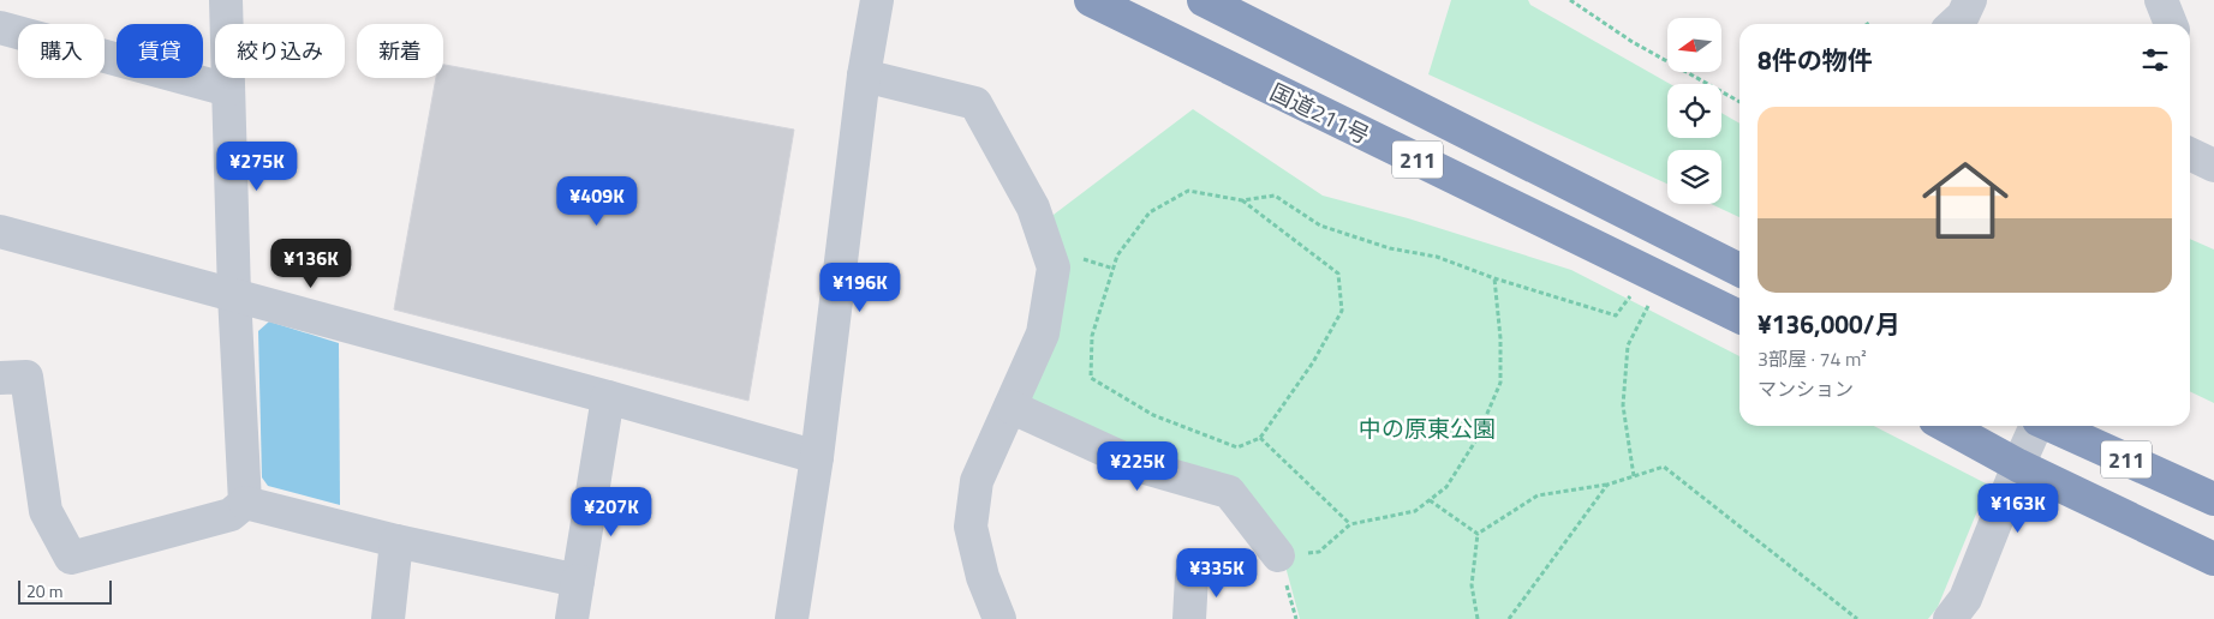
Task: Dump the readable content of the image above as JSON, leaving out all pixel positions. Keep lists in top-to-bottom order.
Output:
{
  "streets": {
    "highway": ["国道211号", "211"]
  },
  "parks": ["中の原東公園"],
  "scale_bar": "20 m",
  "north": "left",
  "page": {
    "chip": [
      "購入",
      "賃貸",
      "絞り込み",
      "新着"
    ],
    "heading": "8件の物件",
    "list": [
      {
        "name": "¥136,000/月",
        "note": "3部屋 · 74 m² · マンション"
      }
    ],
    "price": [
      "¥275K",
      "¥409K",
      "¥136K",
      "¥196K",
      "¥225K",
      "¥163K",
      "¥207K",
      "¥335K"
    ],
    "scale": "20 m"
  }
}
